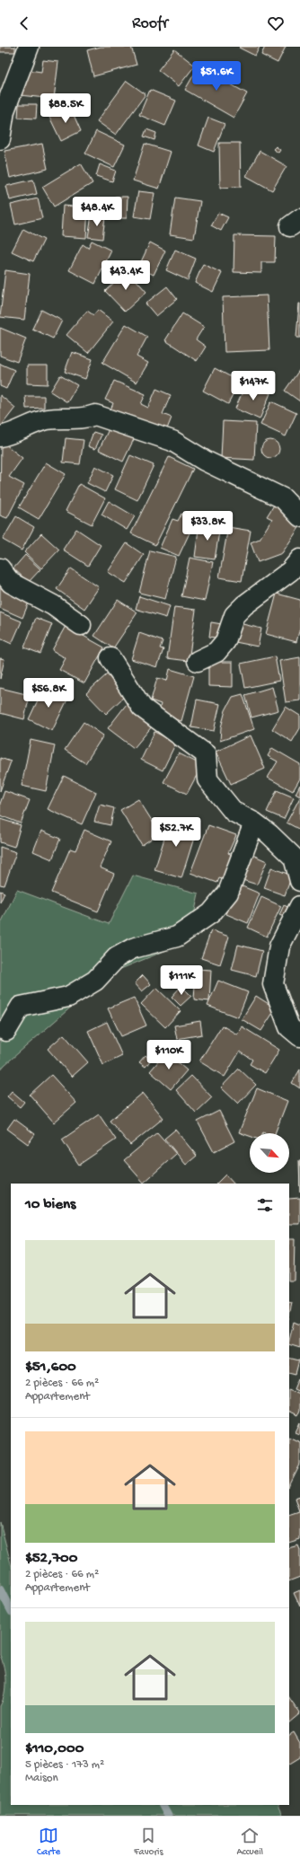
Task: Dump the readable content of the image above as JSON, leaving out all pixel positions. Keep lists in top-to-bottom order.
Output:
{
  "north": "bottom right",
  "page": {
    "header": "Roofr",
    "price": [
      "$51.6K",
      "$88.5K",
      "$48.4K",
      "$43.4K",
      "$147K",
      "$33.8K",
      "$56.8K",
      "$52.7K",
      "$111K",
      "$110K"
    ],
    "heading": "10 biens",
    "list": [
      {
        "name": "$51,600",
        "note": "2 pièces · 66 m² · Appartement"
      },
      {
        "name": "$52,700",
        "note": "2 pièces · 66 m² · Appartement"
      },
      {
        "name": "$110,000",
        "note": "5 pièces · 173 m² · Maison"
      }
    ],
    "tabs": ["Carte", "Favoris", "Accueil"]
  }
}
